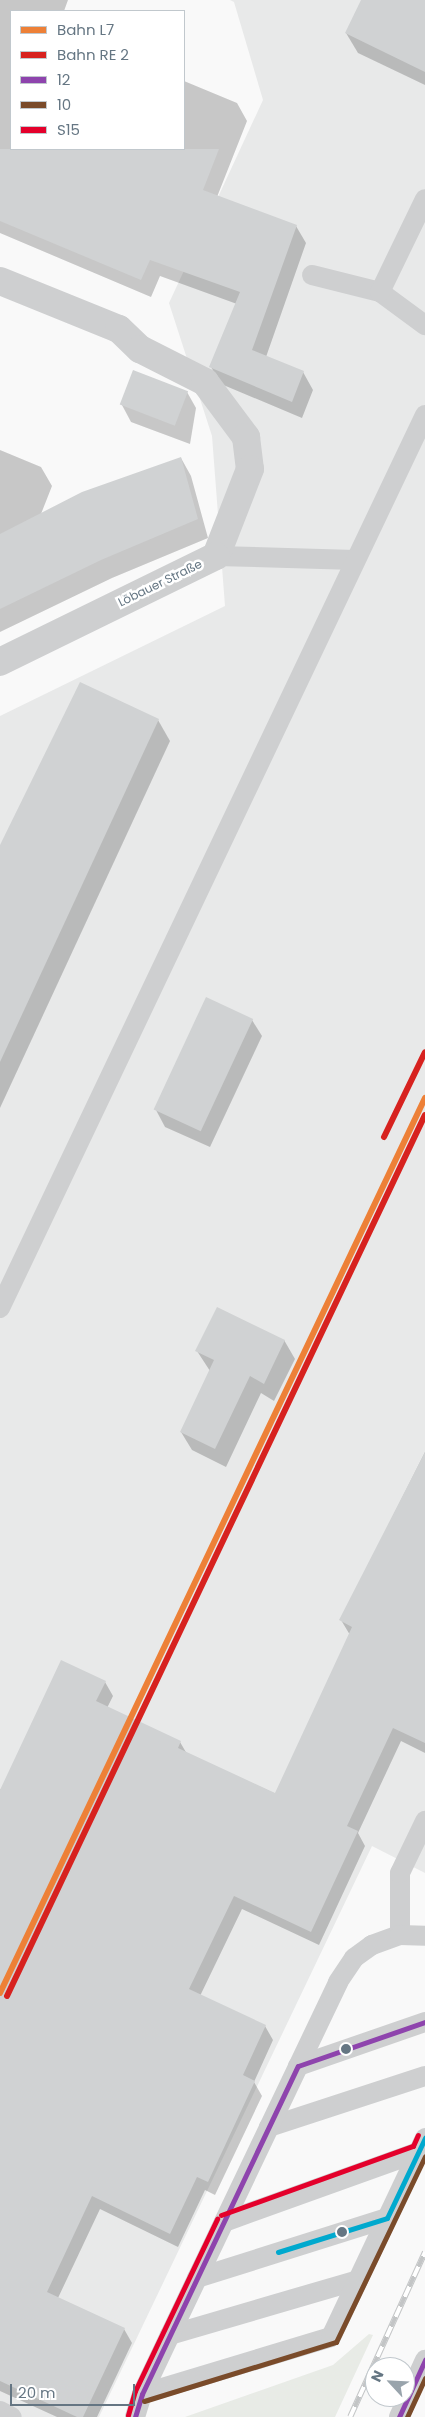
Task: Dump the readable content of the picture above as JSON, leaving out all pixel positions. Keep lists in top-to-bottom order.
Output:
{
  "streets": {
    "street": ["Löbauer Straße"]
  },
  "lines": [
    "rail line L7",
    "transit line 12",
    "transit line S15",
    "transit line 10"
  ],
  "legend": [
    "Bahn L7",
    "Bahn RE 2",
    "12",
    "10",
    "S15"
  ],
  "scale_bar": "20 m",
  "north": "top left"
}
